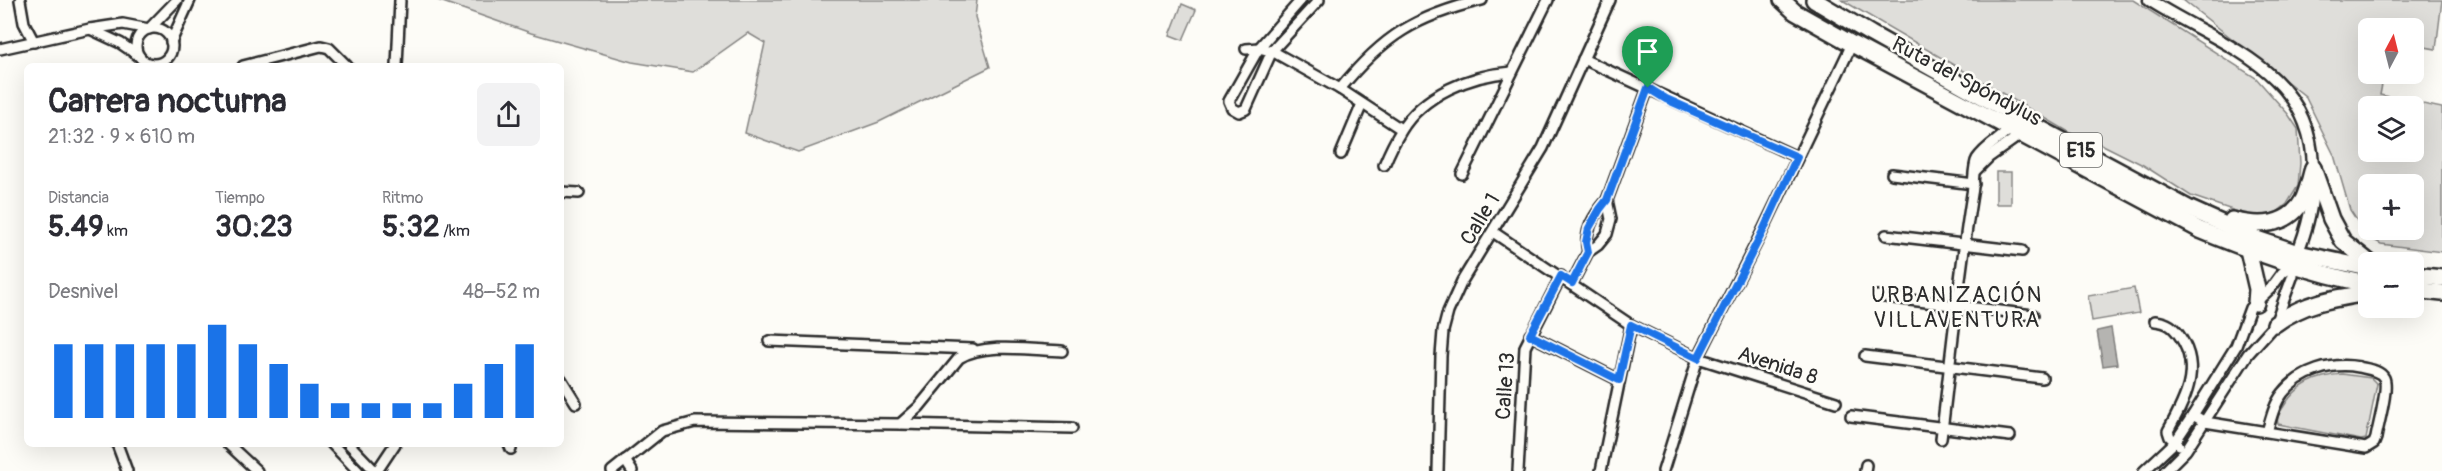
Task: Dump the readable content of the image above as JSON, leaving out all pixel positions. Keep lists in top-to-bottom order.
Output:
{
  "streets": {
    "highway": ["Ruta del Spóndylus", "E15"],
    "street": ["Calle 1", "Avenida 8", "Calle 13"]
  },
  "crossings": [
    ["Calle 1", "Avenida 8"],
    ["Avenida 8", "Calle 13"]
  ],
  "districts": ["URBANIZACIÓN VILLAVENTURA"],
  "north": "top",
  "page": {
    "map_buttons": ["+", "−"],
    "heading": ["Carrera nocturna", "21:32 · 9 × 610 m"],
    "stats": [
      ["Distancia", "5.49 km"],
      ["Tiempo", "30:23"],
      ["Ritmo", "5:32 /km"]
    ],
    "chart": ["Desnivel", "48–52 m"]
  }
}
